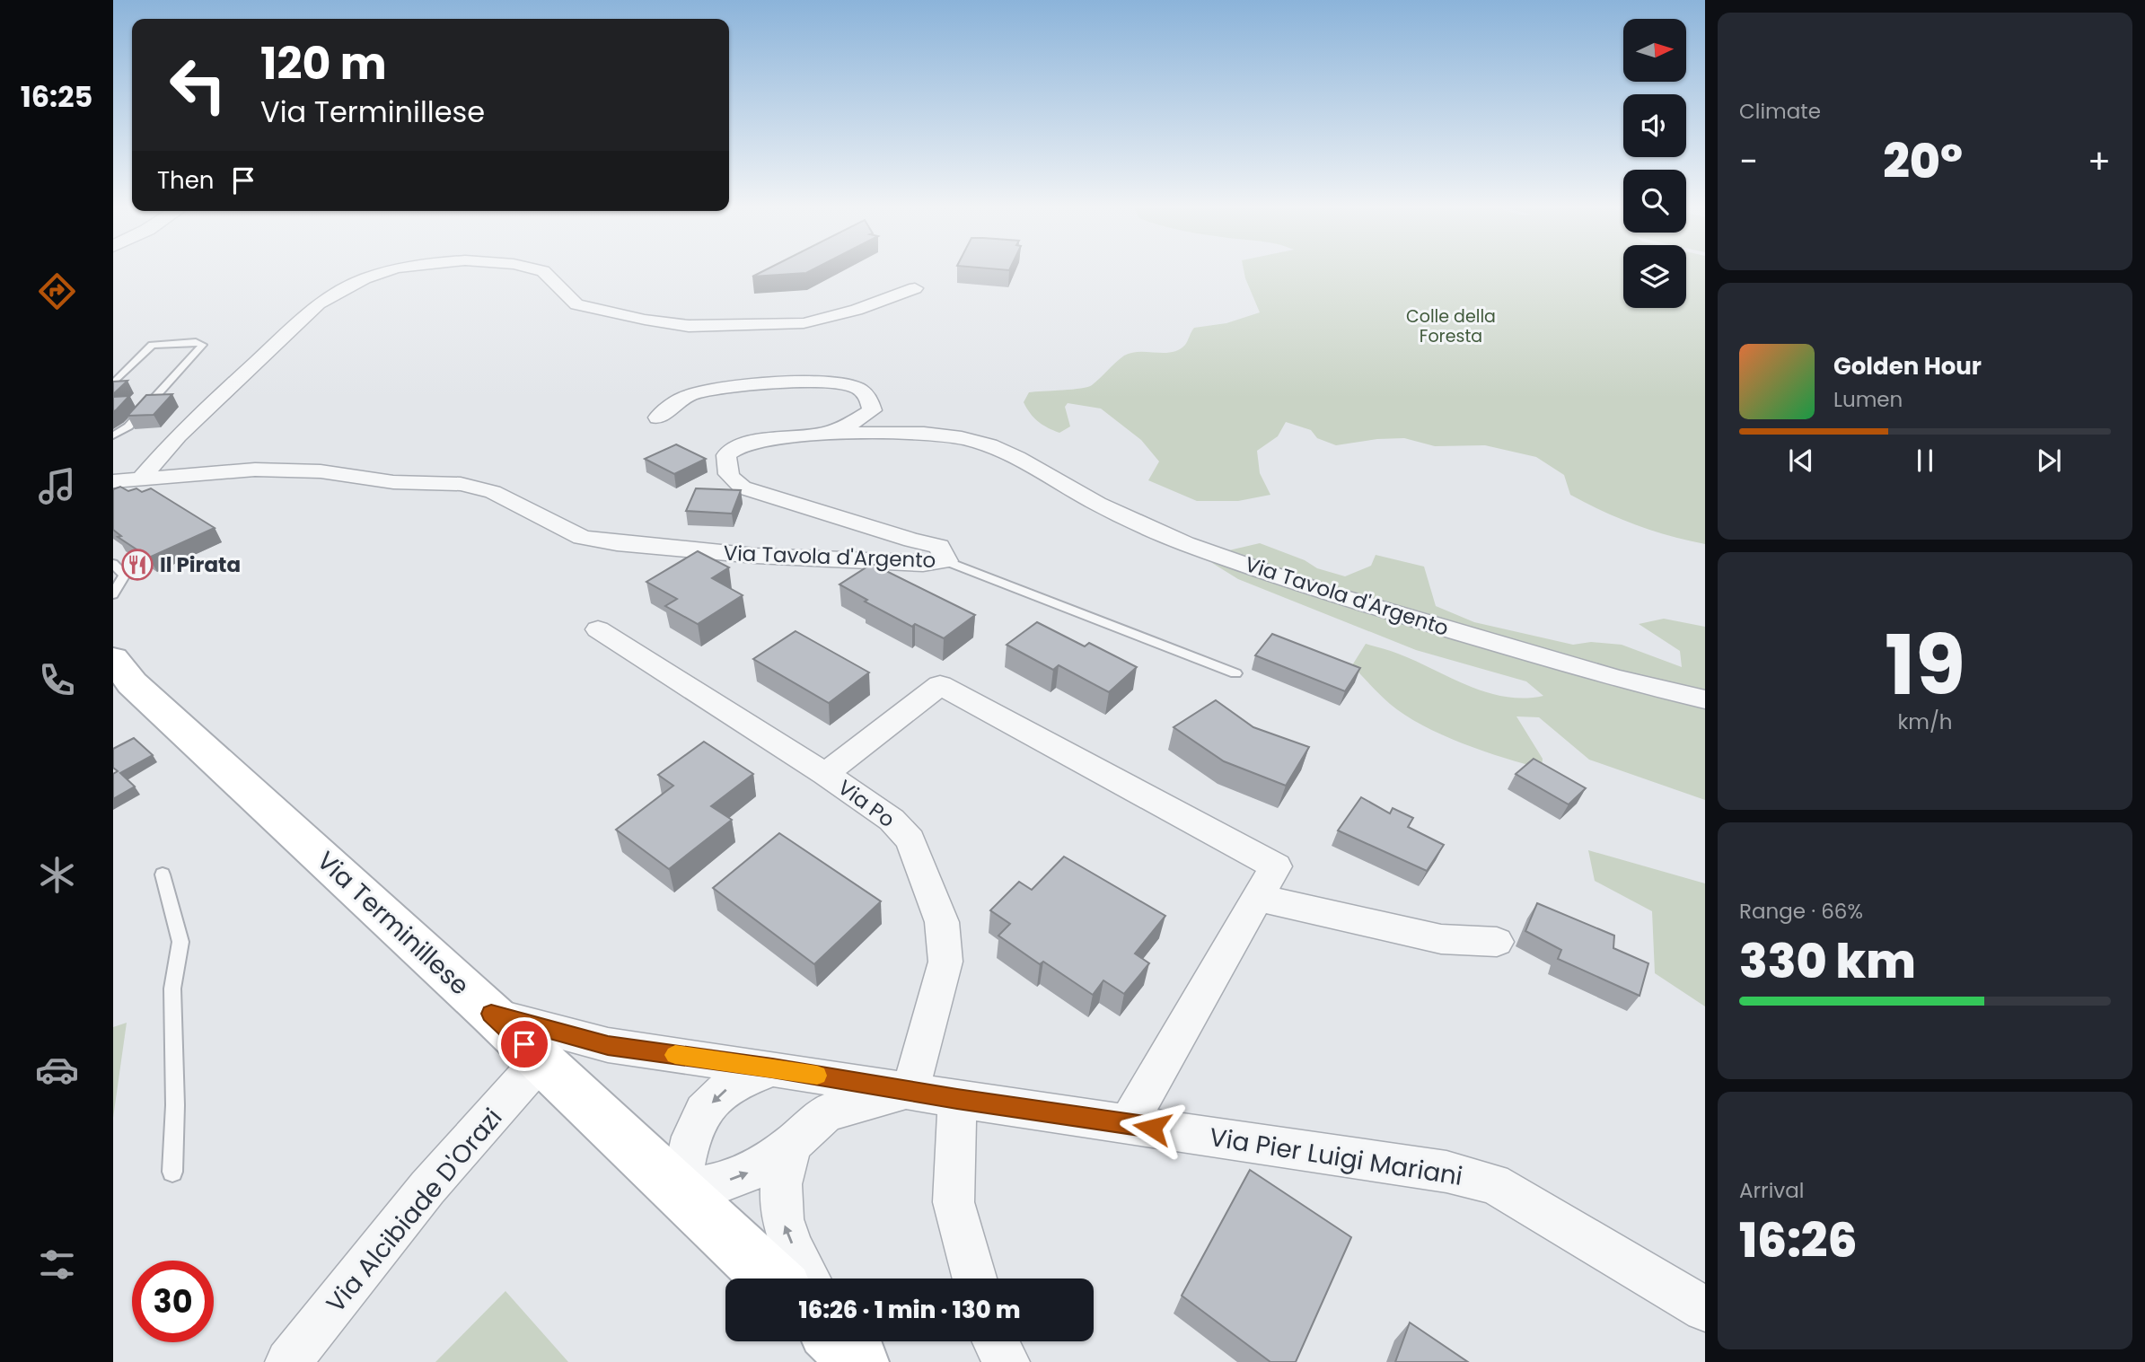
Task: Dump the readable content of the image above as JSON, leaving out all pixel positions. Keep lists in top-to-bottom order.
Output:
{
  "streets": {
    "main road": ["Via Terminillese"],
    "street": [
      "Via Tavola d'Argento",
      "Via Po",
      "Via Pier Luigi Mariani",
      "Via Alcibiade D'Orazi"
    ]
  },
  "crossings": [
    ["Via Po", "Via Pier Luigi Mariani"],
    ["Via Terminillese", "Via Pier Luigi Mariani"],
    ["Via Terminillese", "Via Alcibiade D'Orazi"]
  ],
  "parks": ["Colle della Foresta"],
  "places": {
    "restaurant": ["Il Pirata"]
  },
  "north": "right",
  "page": {
    "tabs": "16:25",
    "tile": [
      "Climate",
      ["19", "km/h"],
      ["Range · 66%", "330 km"],
      ["Arrival", "16:26"]
    ],
    "turn": ["120 m", "Via Terminillese"],
    "heat": ["−", "20°", "+"],
    "then": "Then",
    "song": ["Golden Hour", "Lumen"],
    "limit": "30",
    "trip": "16:26 · 1 min · 130 m"
  }
}
